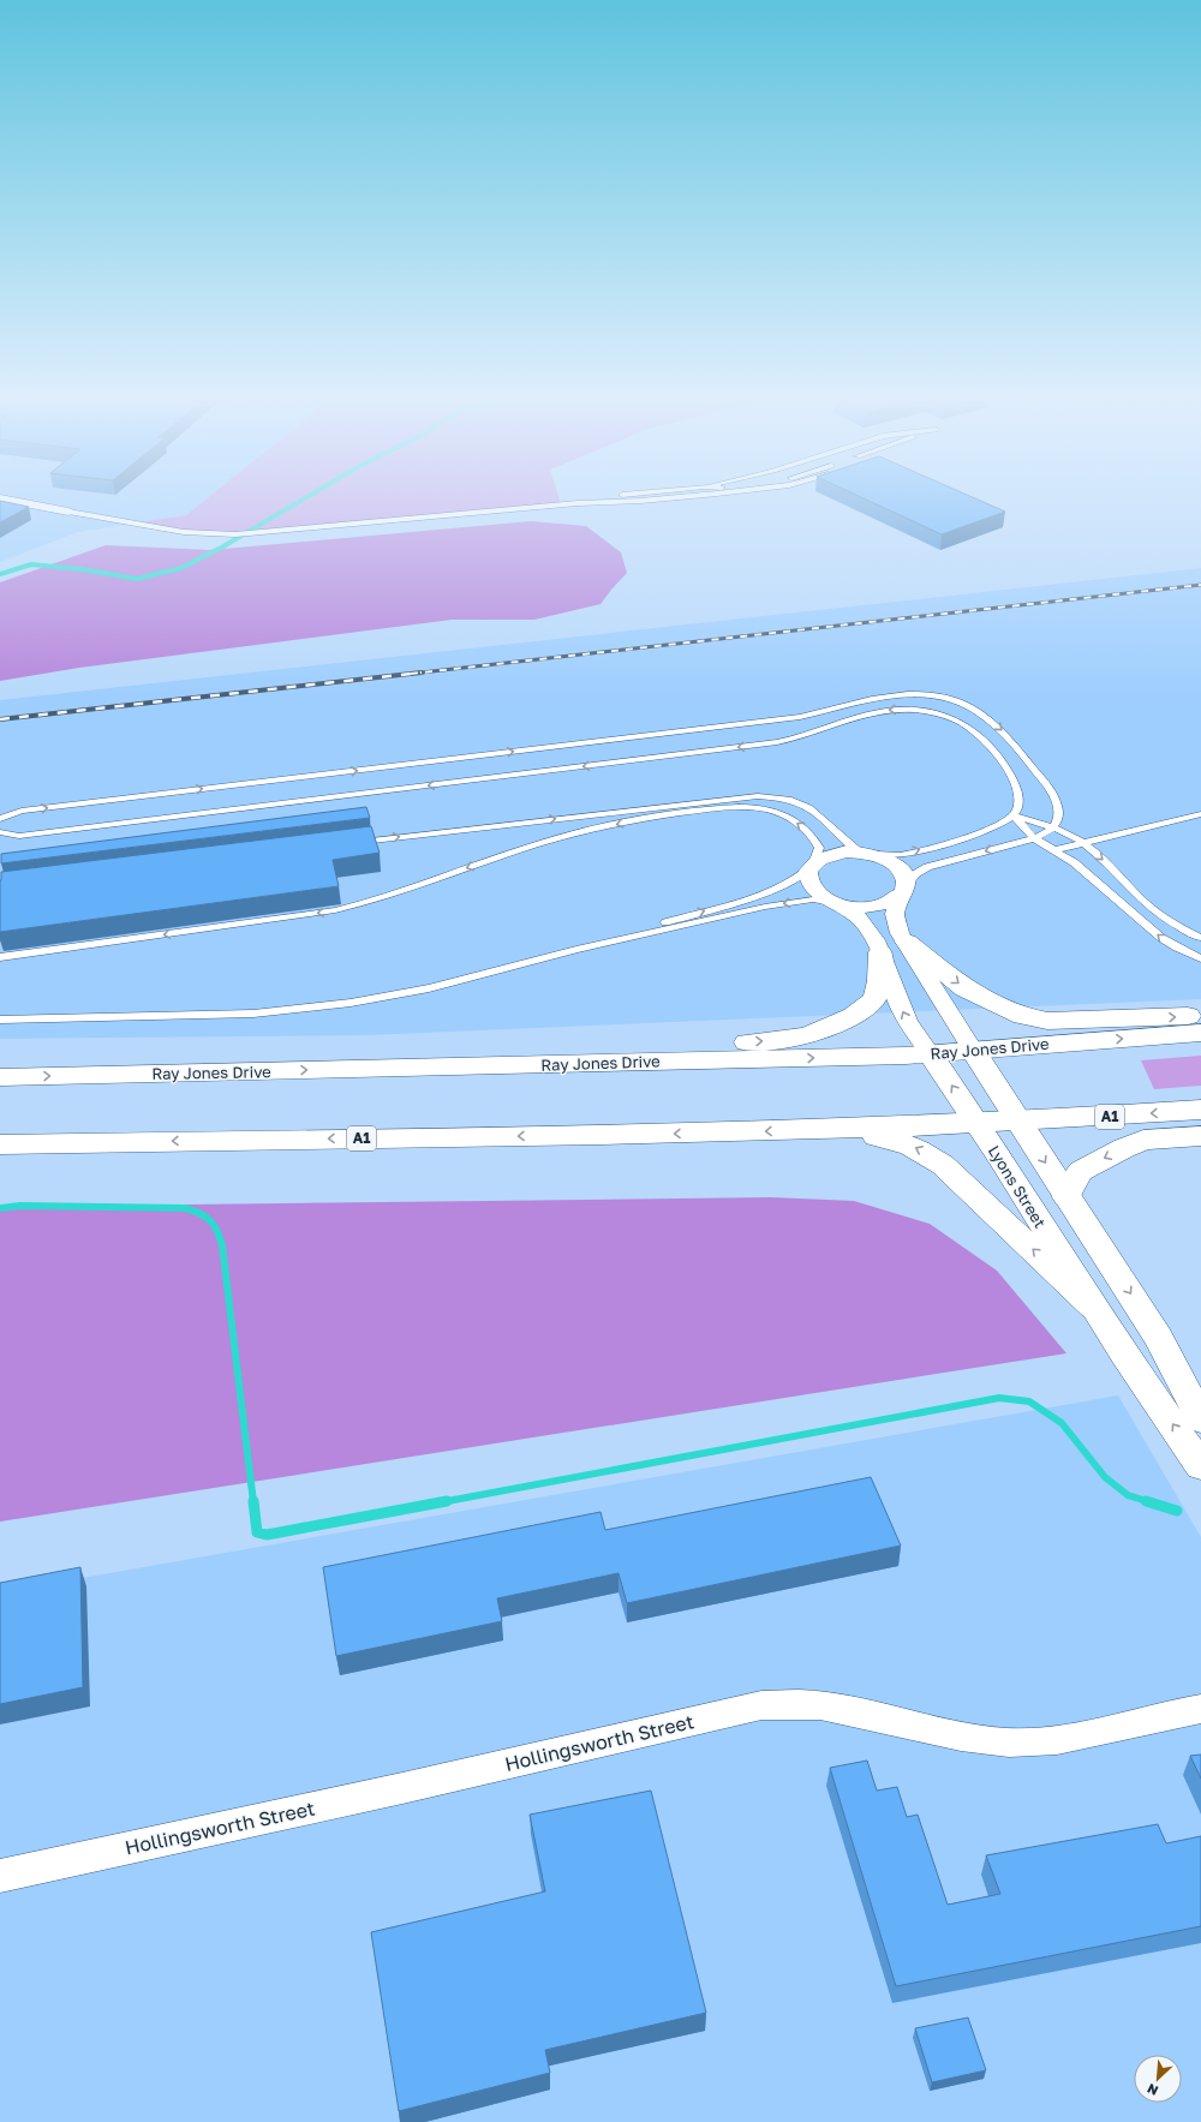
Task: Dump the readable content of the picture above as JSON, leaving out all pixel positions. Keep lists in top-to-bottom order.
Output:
{
  "streets": {
    "main road": ["Ray Jones Drive", "A1", "Lyons Street"],
    "street": ["Hollingsworth Street"]
  },
  "crossings": [
    ["Ray Jones Drive", "Lyons Street"],
    ["A1", "Lyons Street"]
  ],
  "north": "bottom left"
}
